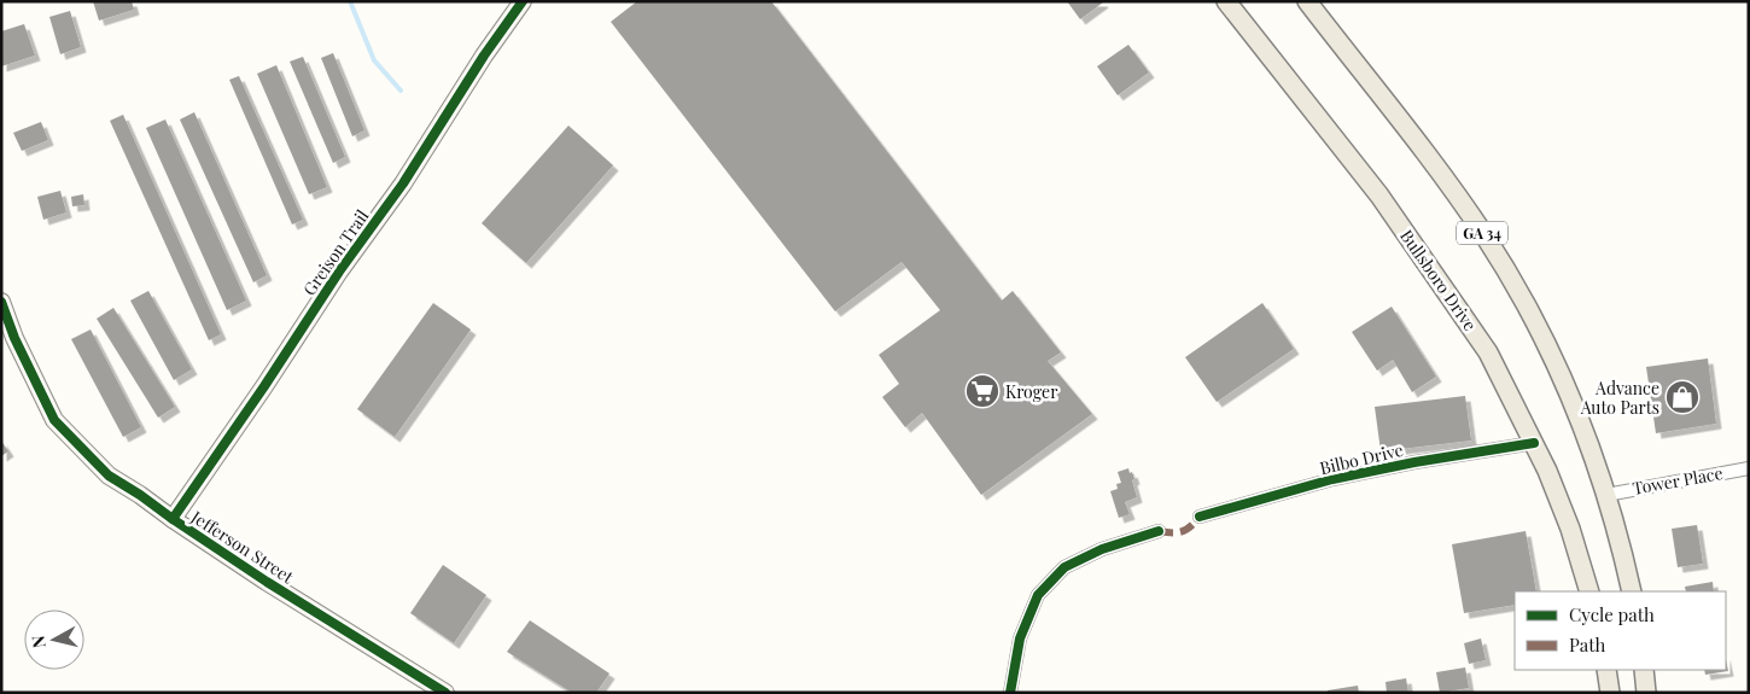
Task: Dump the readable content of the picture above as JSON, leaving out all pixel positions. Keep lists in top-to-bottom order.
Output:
{
  "streets": {
    "main road": ["GA 34", "Bullsboro Drive"],
    "street": [
      "Greison Trail",
      "Bilbo Drive",
      "Tower Place",
      "Jefferson Street"
    ]
  },
  "crossings": [
    ["GA 34", "Tower Place"],
    ["Greison Trail", "Jefferson Street"],
    ["Bullsboro Drive", "Bilbo Drive"]
  ],
  "places": {
    "supermarket": ["Kroger"],
    "shop": ["Advance Auto Parts"]
  },
  "legend": ["Cycle path", "Path"],
  "north": "left"
}
